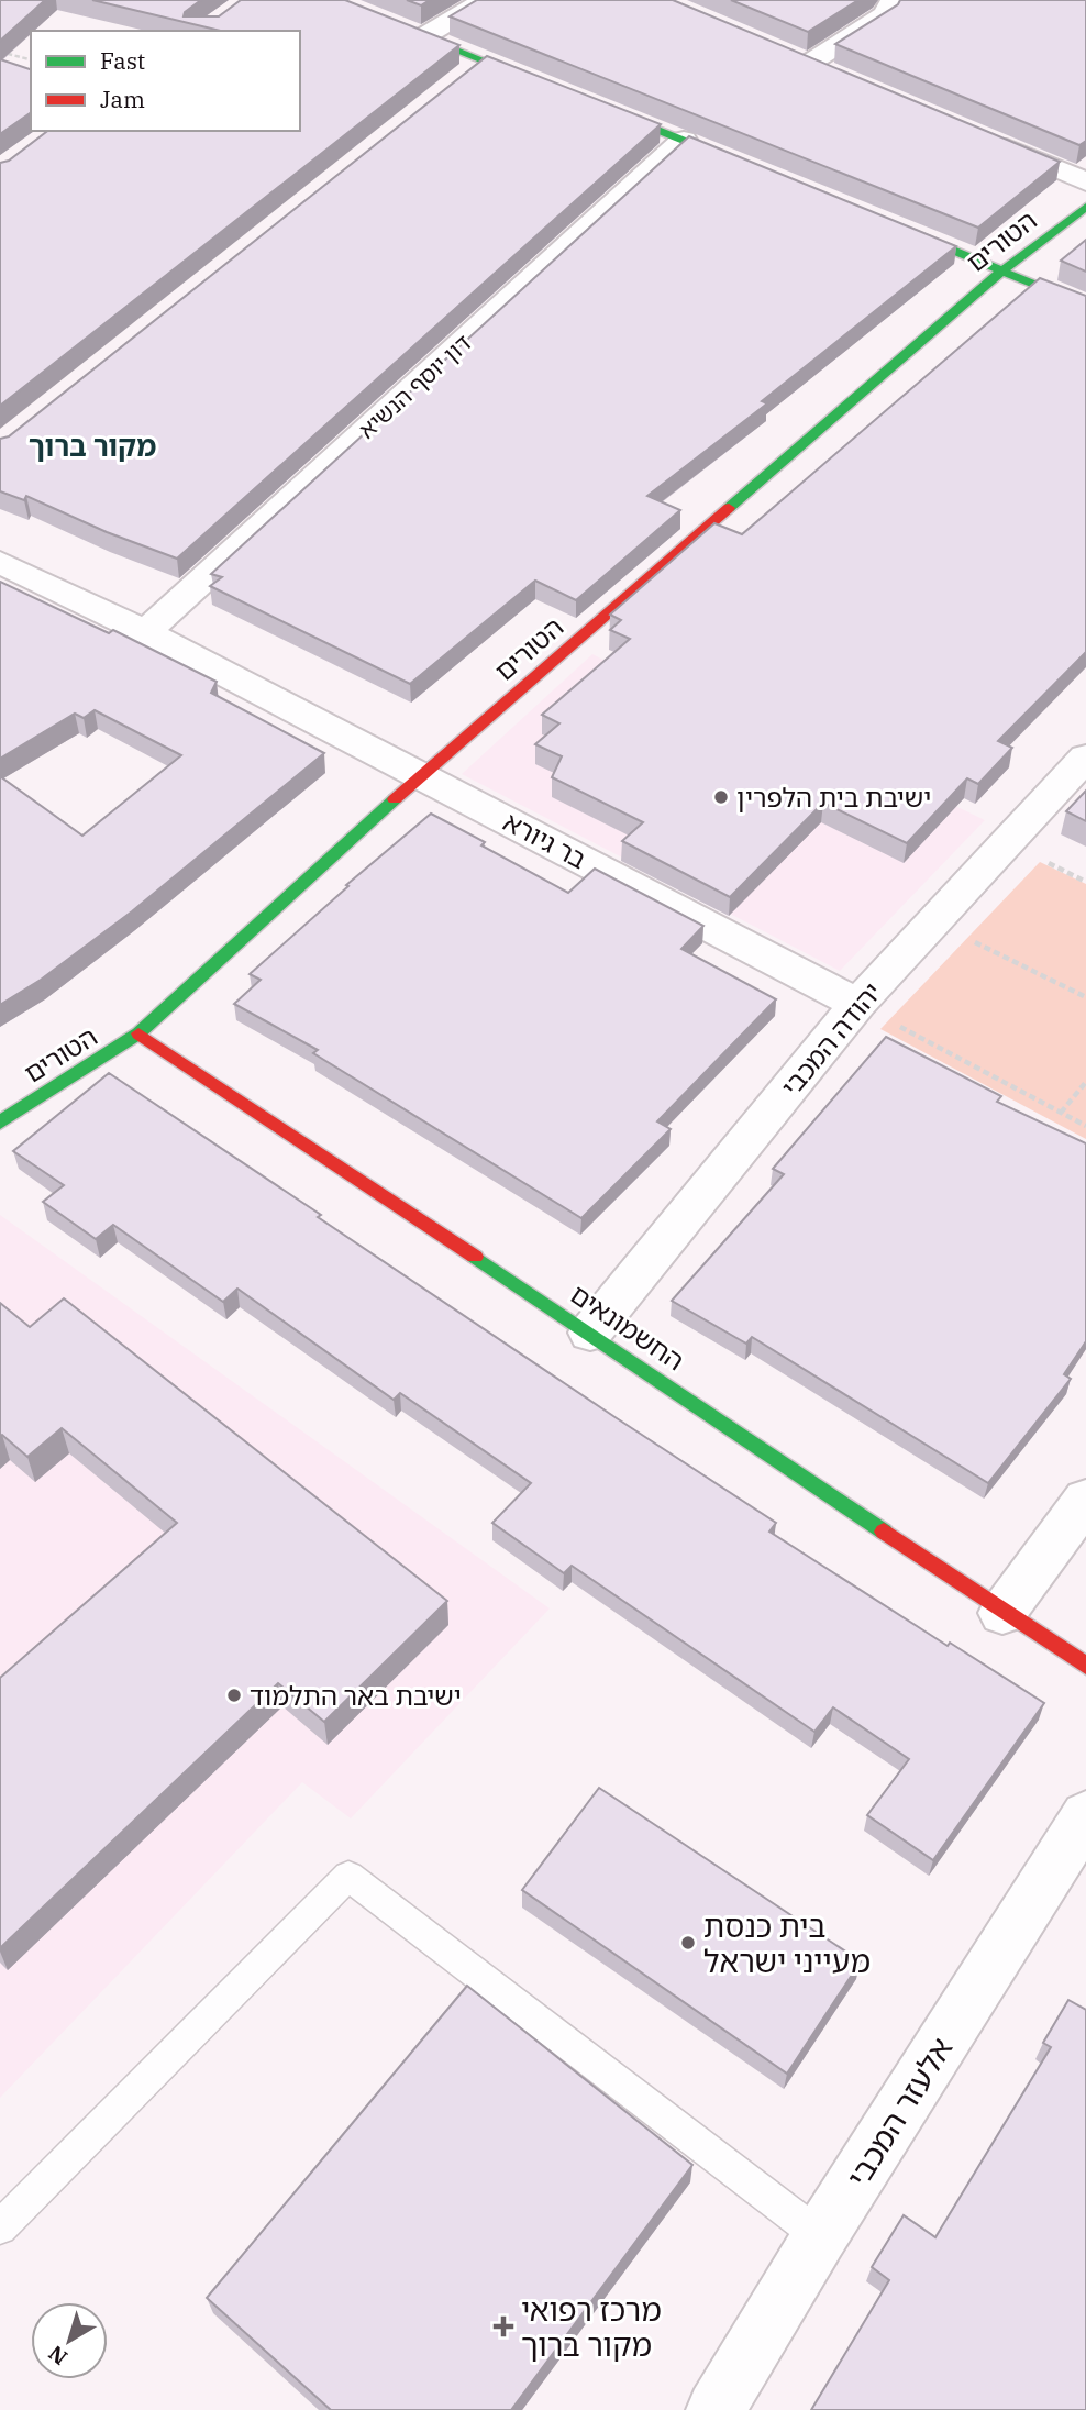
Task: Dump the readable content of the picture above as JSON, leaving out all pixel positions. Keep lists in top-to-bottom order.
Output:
{
  "streets": {
    "street": [
      "הטורים",
      "דון יוסף הנשיא",
      "בר גיורא",
      "יהודה המכבי",
      "החשמונאים",
      "אלעזר המכבי"
    ]
  },
  "crossings": [
    ["הטורים", "בר גיורא"],
    ["הטורים", "החשמונאים"],
    ["דון יוסף הנשיא", "בר גיורא"],
    ["בר גיורא", "יהודה המכבי"],
    ["יהודה המכבי", "החשמונאים"]
  ],
  "districts": ["מקור ברוך"],
  "places": {
    "other": ["ישיבת בית הלפרין", "ישיבת באר התלמוד", "בית כנסת מעייני ישראל"],
    "health": ["מרכז רפואי מקור ברוך"]
  },
  "legend": ["Fast", "Jam"],
  "north": "bottom left"
}
